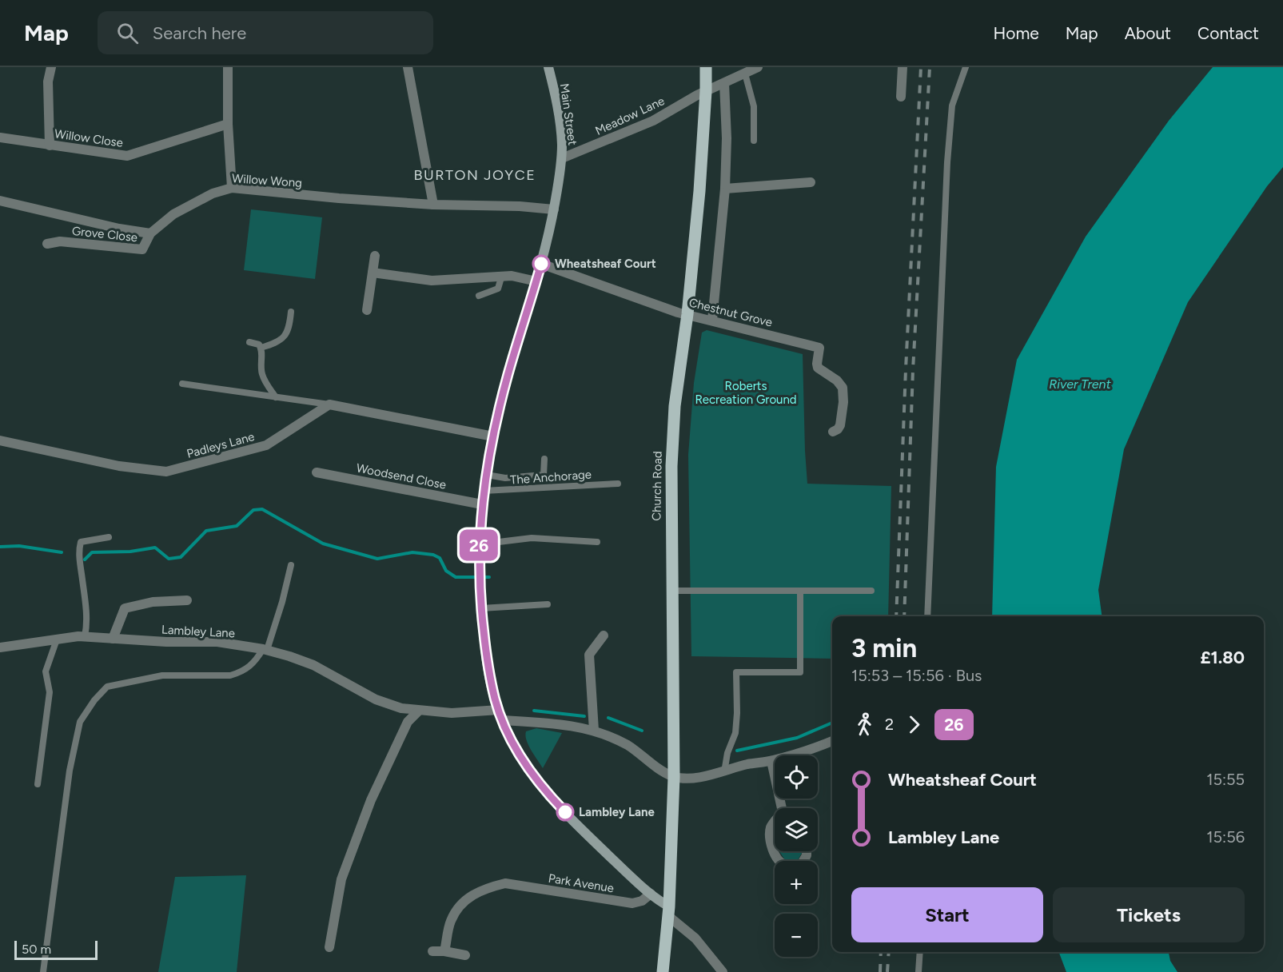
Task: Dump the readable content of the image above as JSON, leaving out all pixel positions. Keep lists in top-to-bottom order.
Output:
{
  "streets": {
    "main road": ["Church Road"],
    "street": [
      "Main Street",
      "Meadow Lane",
      "Willow Close",
      "Willow Wong",
      "Grove Close",
      "Chestnut Grove",
      "Padleys Lane",
      "Woodsend Close",
      "Lambley Lane",
      "Park Avenue"
    ],
    "lane": ["The Anchorage"]
  },
  "crossings": [
    ["Main Street", "Meadow Lane"],
    ["Main Street", "Willow Wong"],
    ["Main Street", "Chestnut Grove"],
    ["Main Street", "Woodsend Close"],
    ["Main Street", "The Anchorage"],
    ["Main Street", "Church Road"],
    ["Main Street", "Lambley Lane"],
    ["Main Street", "Park Avenue"],
    ["Meadow Lane", "Church Road"],
    ["Willow Wong", "Grove Close"],
    ["Chestnut Grove", "Church Road"]
  ],
  "districts": ["BURTON JOYCE"],
  "water": ["River Trent"],
  "parks": ["Roberts Recreation Ground"],
  "places": ["Wheatsheaf Court", "Lambley Lane"],
  "lines": ["bus line 26"],
  "scale_bar": "50 m",
  "page": {
    "header": "Map",
    "search": "Search here",
    "nav": [
      "Home",
      "Map",
      "About",
      "Contact"
    ],
    "on_map": "26",
    "heading": ["3 min", "15:53 – 15:56 · Bus", "£1.80"],
    "legs": ["2", "26"],
    "list": [
      {
        "name": "Wheatsheaf Court",
        "value": "15:55"
      },
      {
        "name": "Lambley Lane",
        "value": "15:56"
      }
    ],
    "map_buttons": ["+", "−"],
    "buttons": ["Start", "Tickets"],
    "scale": "50 m"
  }
}
